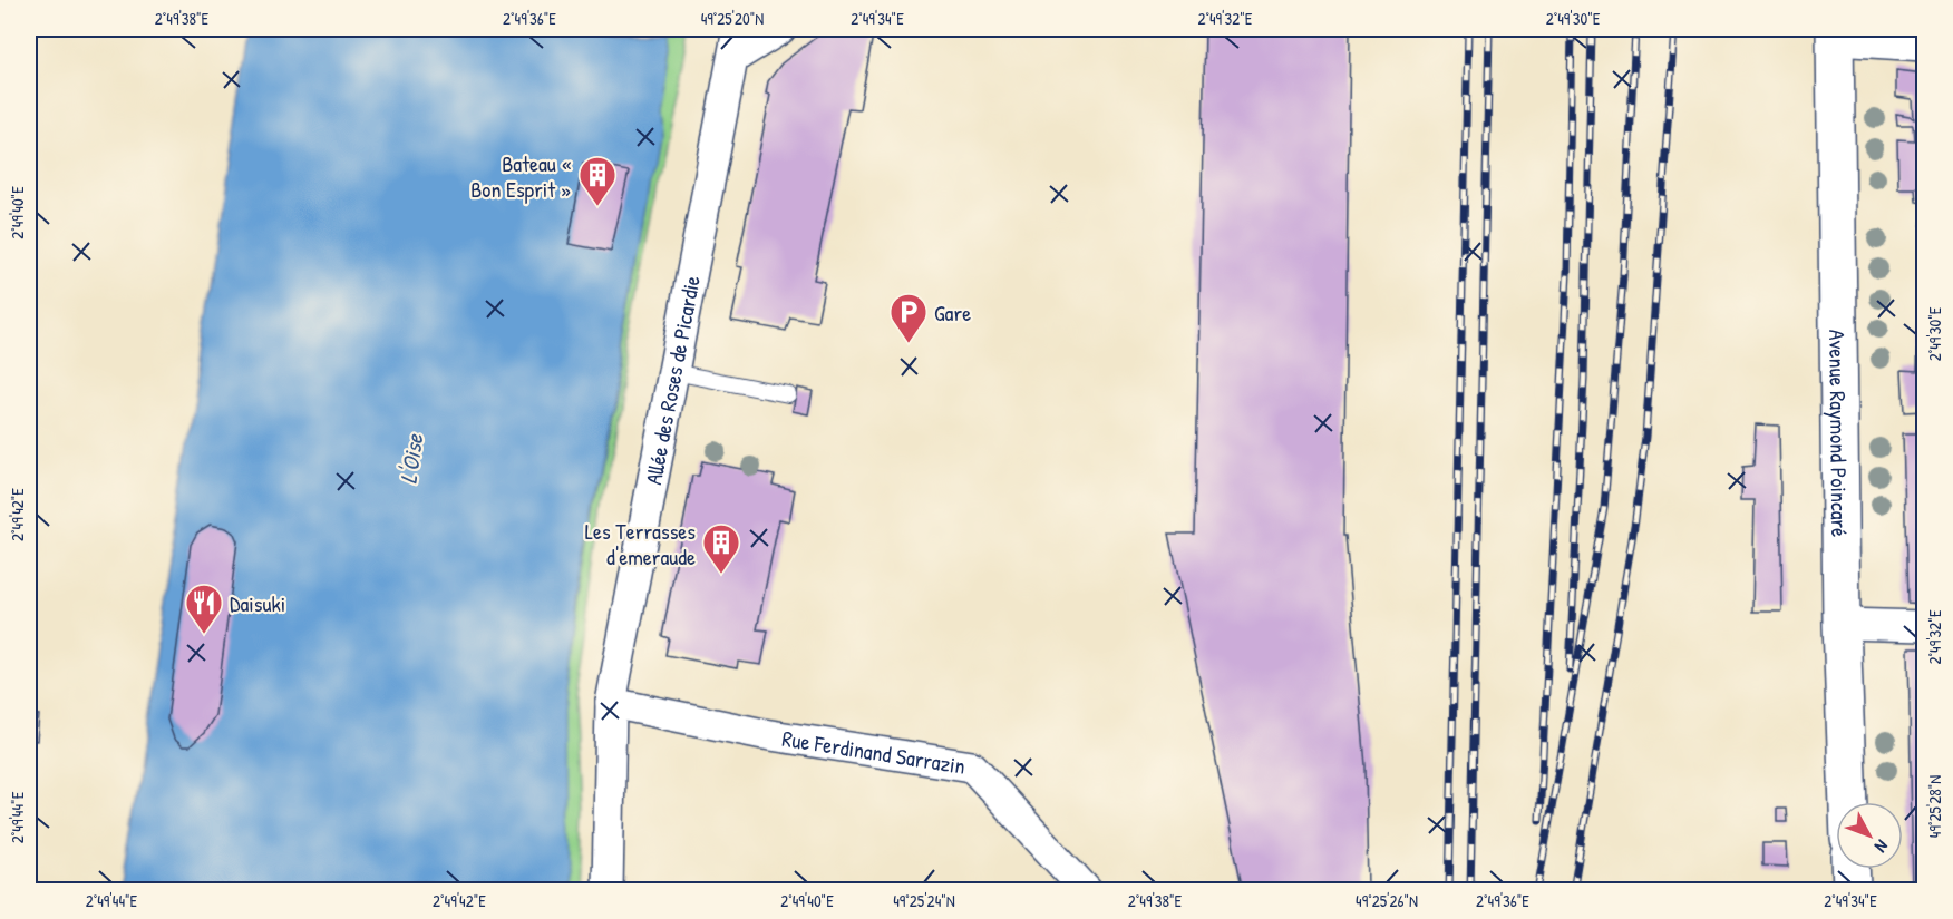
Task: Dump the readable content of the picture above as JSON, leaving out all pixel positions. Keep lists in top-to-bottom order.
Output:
{
  "streets": {
    "main road": ["Avenue Raymond Poincaré"],
    "street": ["Allée des Roses de Picardie", "Rue Ferdinand Sarrazin"]
  },
  "crossings": [
    ["Allée des Roses de Picardie", "Rue Ferdinand Sarrazin"]
  ],
  "water": ["L'Oise"],
  "places": {
    "building": ["Bateau « Bon Esprit »", "Les Terrasses d'emeraude"],
    "parking": ["Gare"],
    "restaurant": ["Daisuki"]
  },
  "north": "bottom right",
  "coordinates": [
    "2°49'38\"E",
    "2°49'36\"E",
    "49°25'20\"N",
    "2°49'34\"E",
    "2°49'32\"E",
    "2°49'30\"E",
    "2°49'40\"E",
    "2°49'42\"E",
    "49°25'28\"N",
    "2°49'44\"E",
    "49°25'24\"N",
    "49°25'26\"N"
  ]
}
